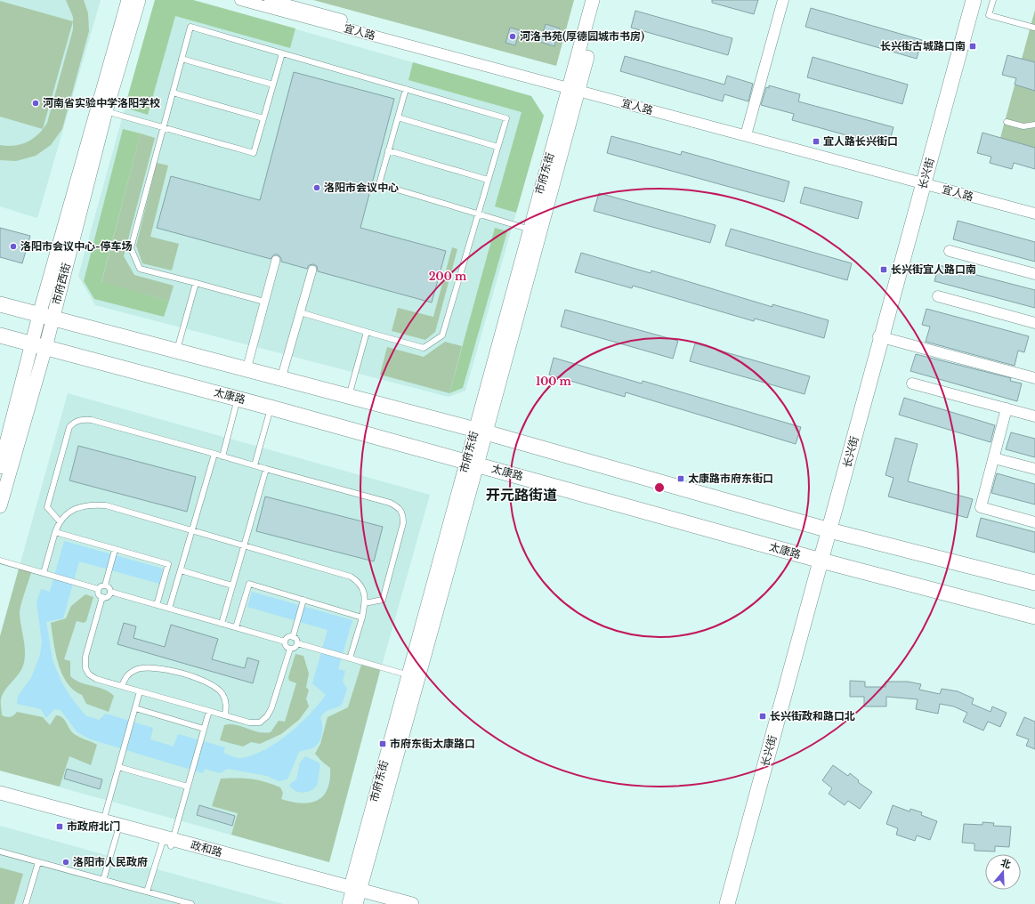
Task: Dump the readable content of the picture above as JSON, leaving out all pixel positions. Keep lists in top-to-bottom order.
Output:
{
  "streets": {
    "main road": ["长兴街", "太康路"],
    "street": [
      "宜人路",
      "市府东街",
      "市府西街",
      "政和路"
    ]
  },
  "crossings": [
    ["宜人路", "市府东街"],
    ["宜人路", "长兴街"],
    ["市府东街", "太康路"],
    ["市府东街", "政和路"],
    ["长兴街", "太康路"],
    ["市府西街", "太康路"]
  ],
  "districts": ["开元路街道"],
  "places": {
    "other": [
      "河洛书苑(厚德园城市书房)",
      "河南省实验中学洛阳学校",
      "洛阳市会议中心",
      "洛阳市会议中心-停车场",
      "洛阳市人民政府"
    ],
    "transit": [
      "长兴街古城路口南",
      "宜人路长兴街口",
      "长兴街宜人路口南",
      "太康路市府东街口",
      "长兴街政和路口北",
      "市府东街太康路口",
      "市政府北门"
    ]
  },
  "north": "top",
  "rings": ["200 m", "100 m"]
}
